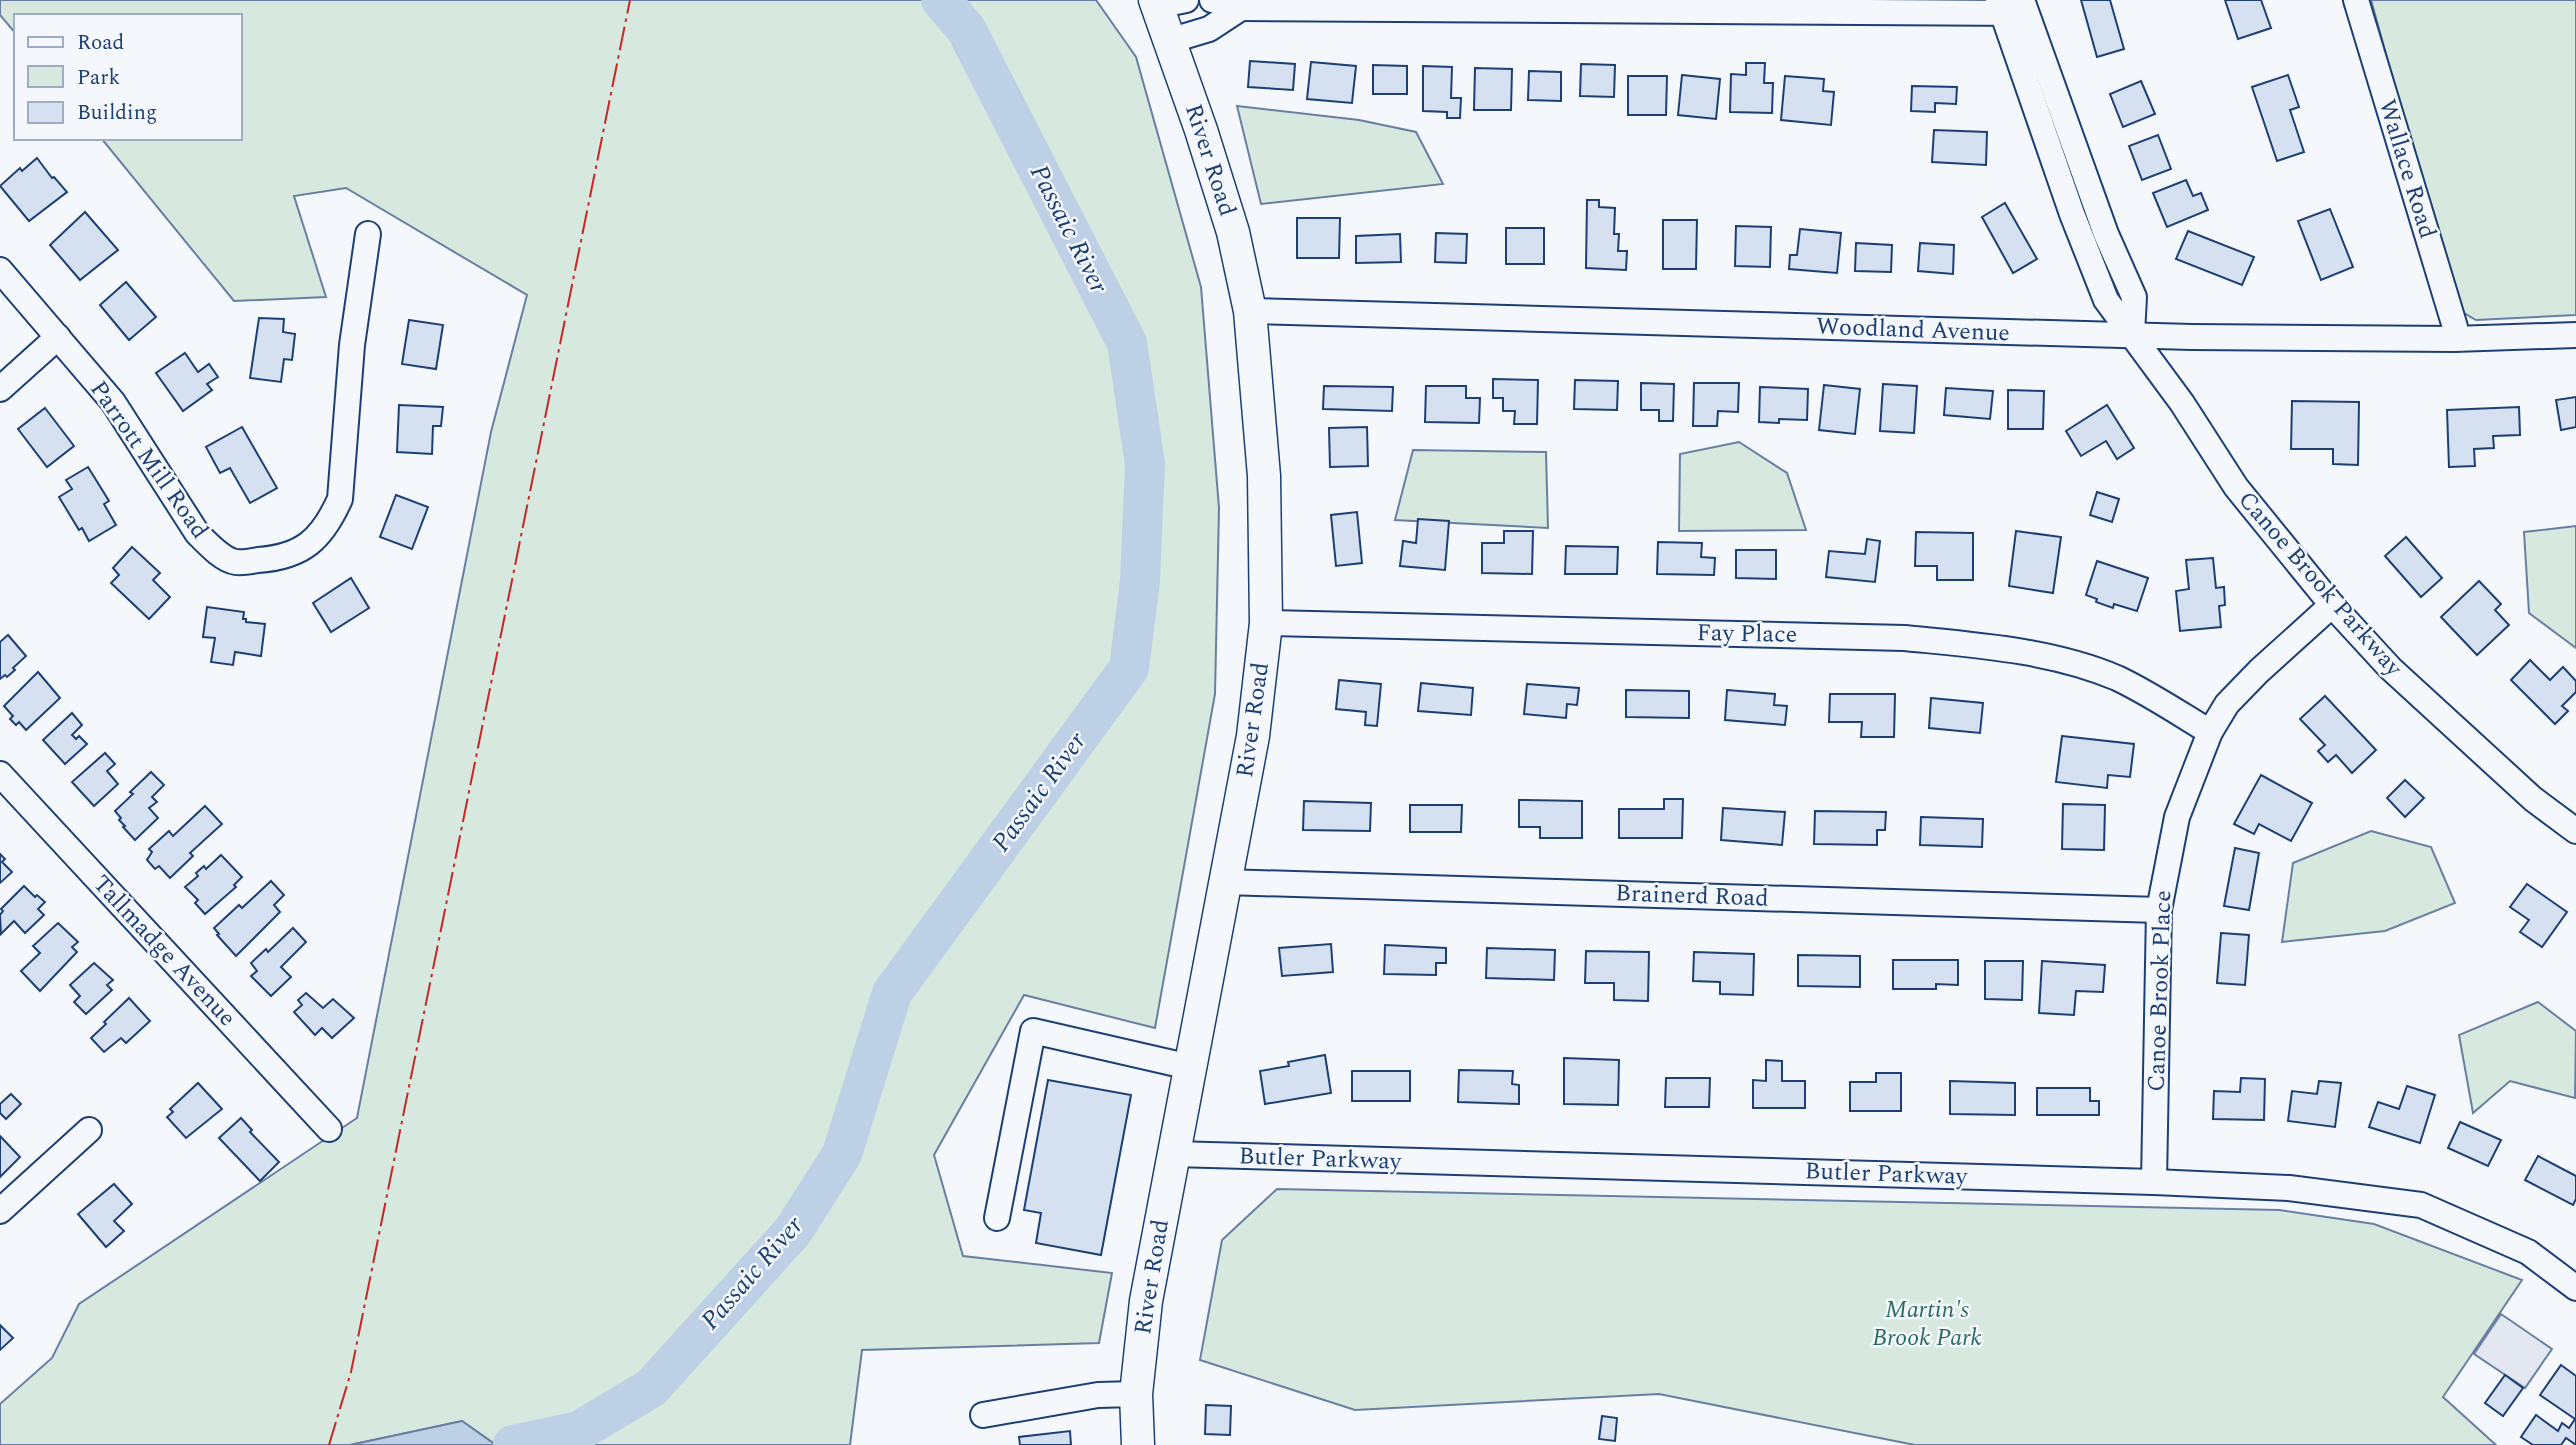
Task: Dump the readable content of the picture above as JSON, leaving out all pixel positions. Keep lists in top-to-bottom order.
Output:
{
  "streets": {
    "main road": ["River Road"],
    "street": [
      "Wallace Road",
      "Woodland Avenue",
      "Parrott Mill Road",
      "Canoe Brook Parkway",
      "Fay Place",
      "Brainerd Road",
      "Tallmadge Avenue",
      "Canoe Brook Place",
      "Butler Parkway"
    ]
  },
  "crossings": [
    ["River Road", "Woodland Avenue"],
    ["River Road", "Fay Place"],
    ["River Road", "Brainerd Road"],
    ["River Road", "Butler Parkway"],
    ["Wallace Road", "Woodland Avenue"],
    ["Woodland Avenue", "Canoe Brook Parkway"],
    ["Canoe Brook Parkway", "Canoe Brook Place"],
    ["Fay Place", "Canoe Brook Place"],
    ["Brainerd Road", "Canoe Brook Place"],
    ["Canoe Brook Place", "Butler Parkway"]
  ],
  "water": ["Passaic River"],
  "parks": ["Martin's Brook Park"],
  "legend": ["Road", "Park", "Building"]
}
